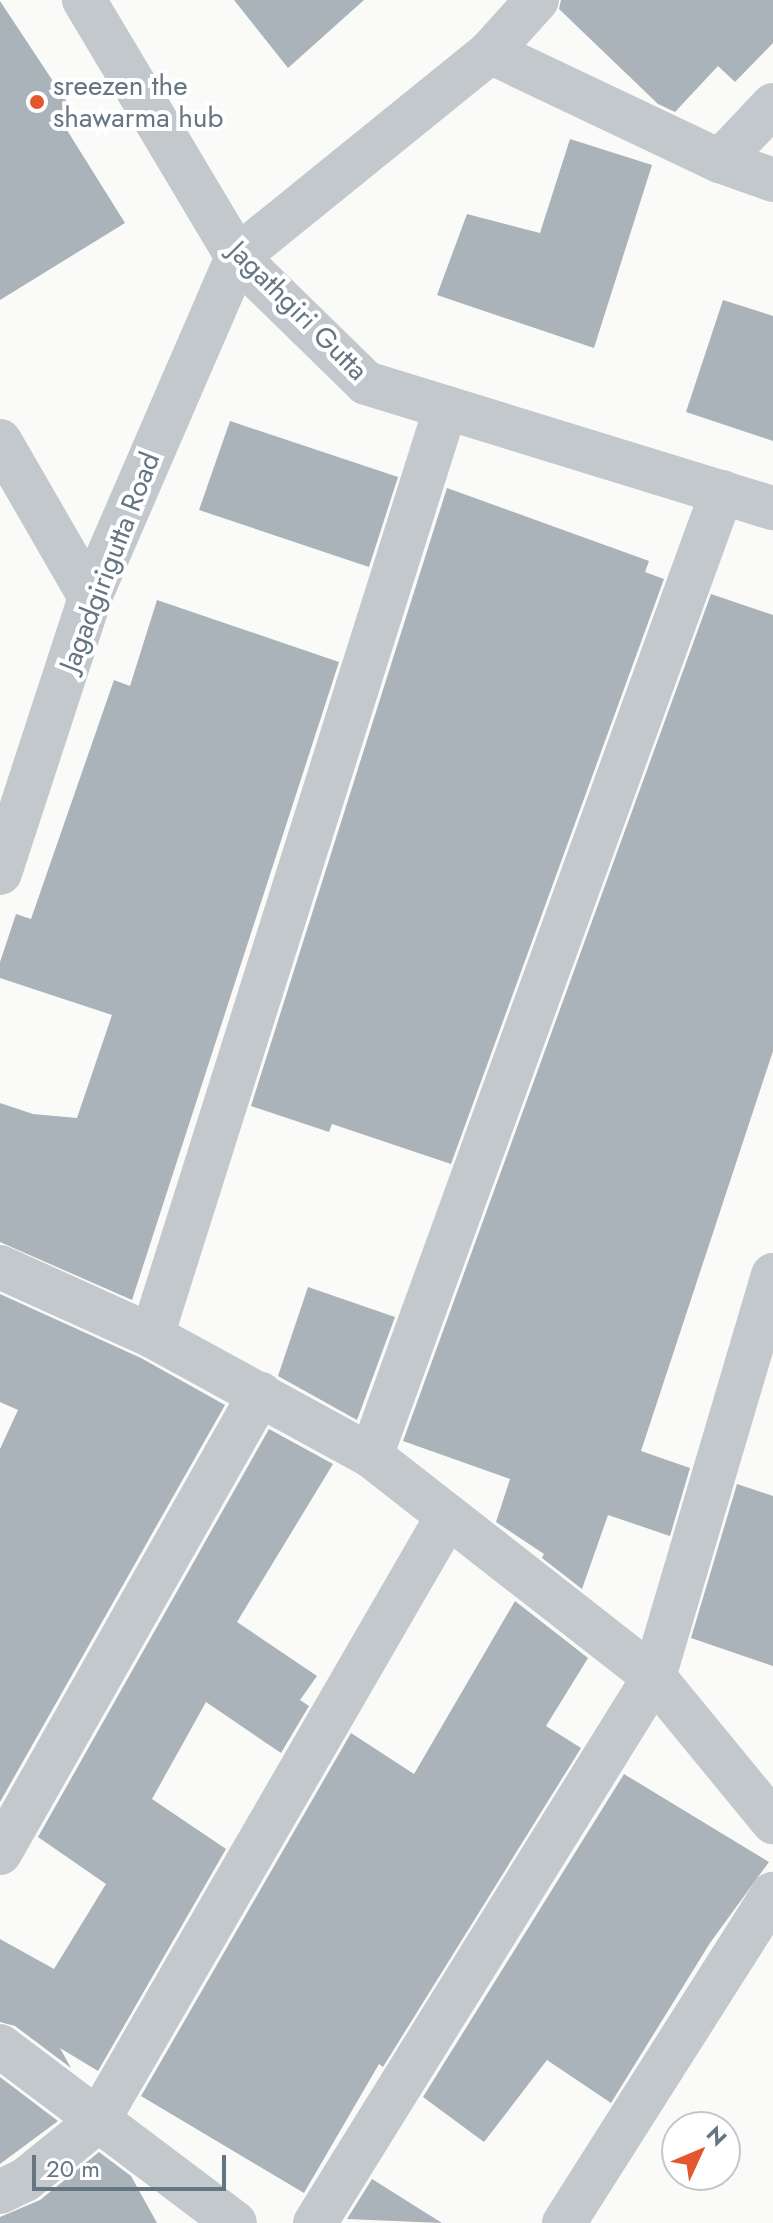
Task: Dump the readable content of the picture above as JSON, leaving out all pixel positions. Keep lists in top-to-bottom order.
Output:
{
  "streets": {
    "street": ["Jagathgiri Gutta", "Jagadgirigutta Road"]
  },
  "crossings": [
    ["Jagathgiri Gutta", "Jagadgirigutta Road"]
  ],
  "places": ["sreezen the shawarma hub"],
  "scale_bar": "20 m",
  "north": "top right"
}
